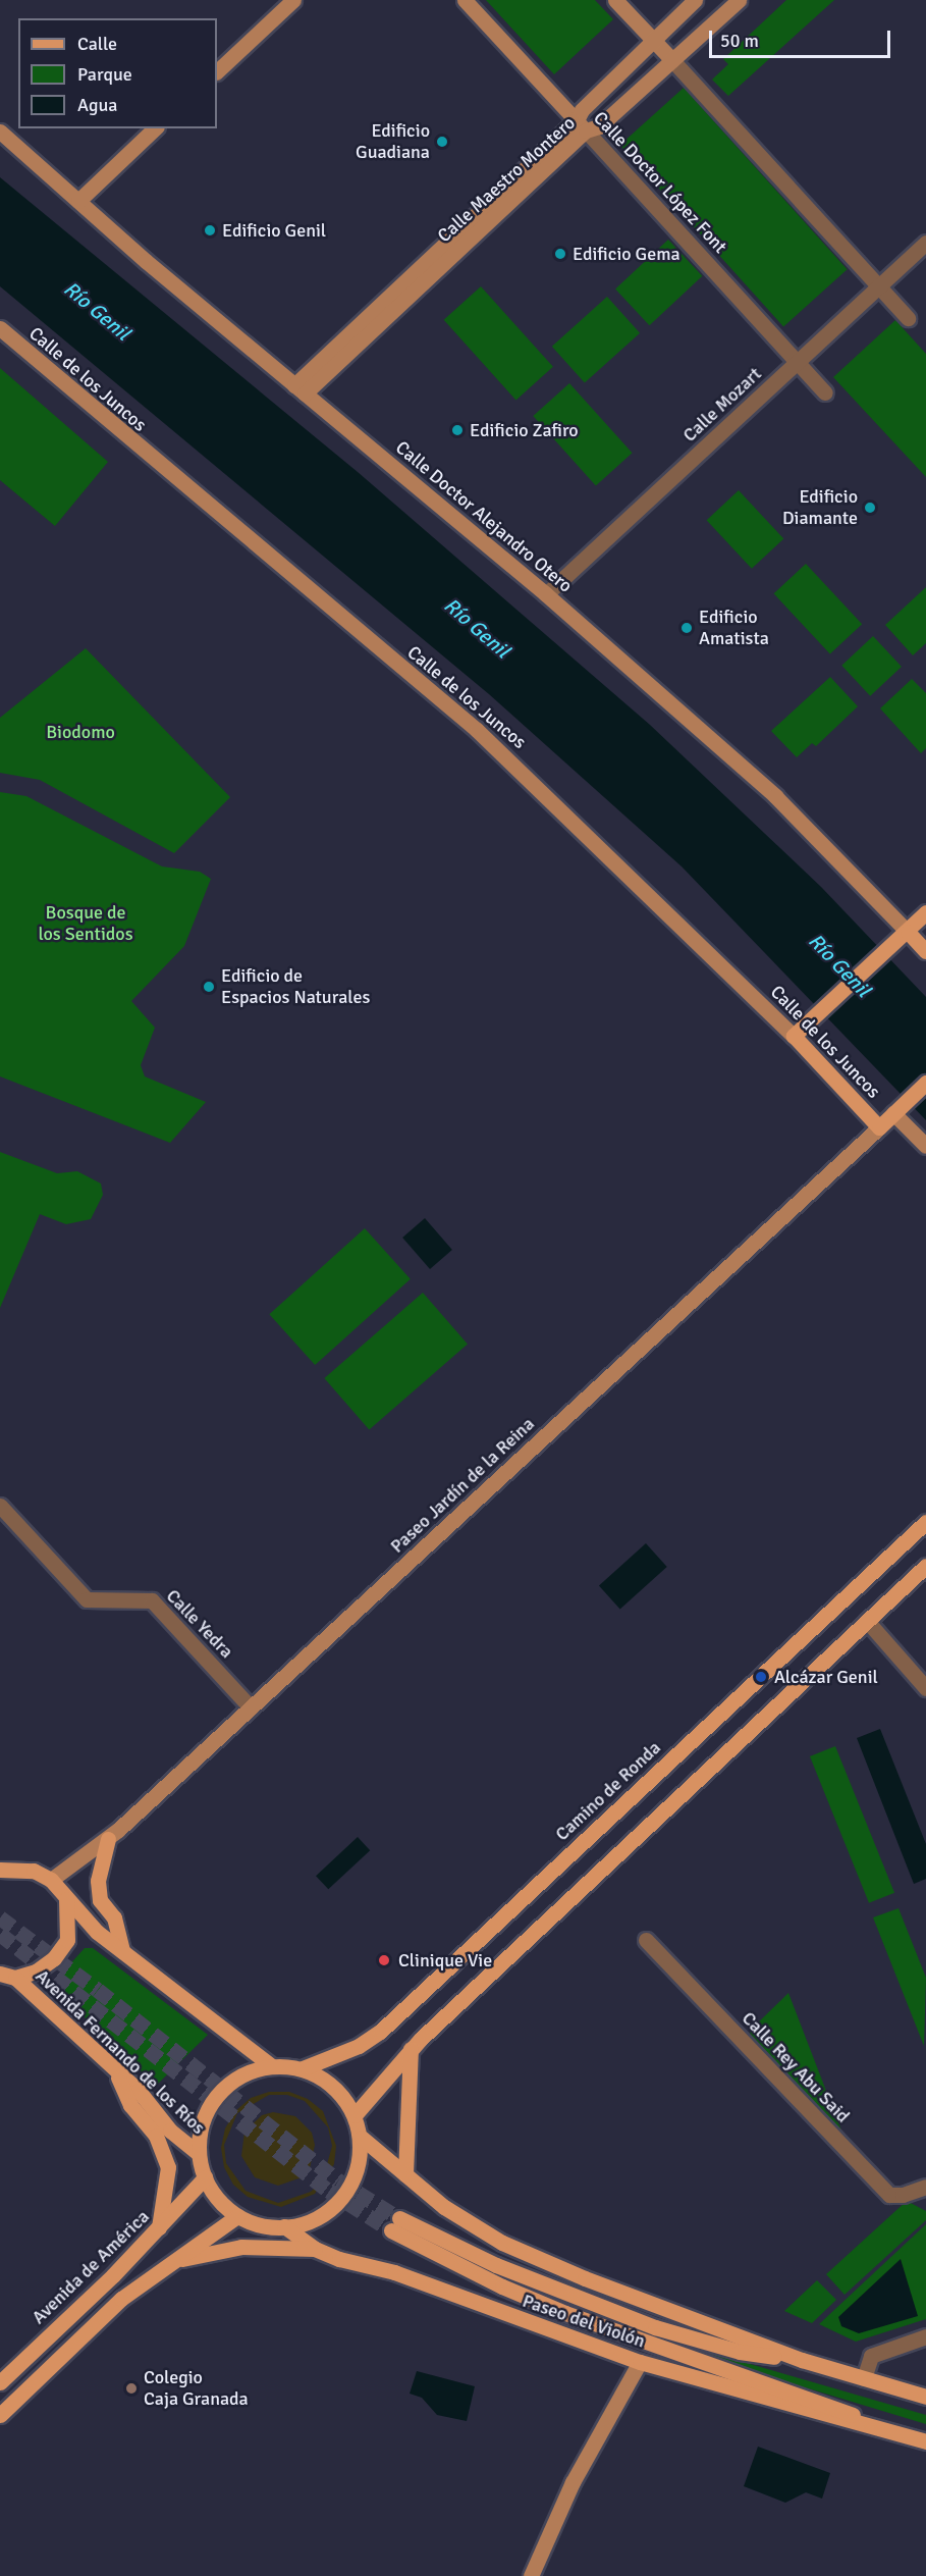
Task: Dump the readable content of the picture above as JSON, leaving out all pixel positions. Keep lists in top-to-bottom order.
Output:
{
  "streets": {
    "main road": [
      "Calle Maestro Montero",
      "Calle Doctor López Font",
      "Calle de los Juncos",
      "Calle Doctor Alejandro Otero",
      "Paseo Jardín de la Reina",
      "Camino de Ronda",
      "Avenida Fernando de los Ríos",
      "Avenida de América",
      "Paseo del Violón"
    ],
    "street": ["Calle Mozart", "Calle Yedra", "Calle Rey Abu Said"]
  },
  "crossings": [
    ["Calle Maestro Montero", "Calle Doctor López Font"],
    ["Calle Maestro Montero", "Calle Doctor Alejandro Otero"],
    ["Calle Doctor López Font", "Calle Mozart"],
    ["Calle de los Juncos", "Paseo Jardín de la Reina"],
    ["Calle Mozart", "Calle Doctor Alejandro Otero"],
    ["Paseo Jardín de la Reina", "Calle Yedra"],
    ["Camino de Ronda", "Avenida Fernando de los Ríos"],
    ["Camino de Ronda", "Avenida de América"],
    ["Camino de Ronda", "Paseo del Violón"],
    ["Avenida Fernando de los Ríos", "Avenida de América"],
    ["Avenida Fernando de los Ríos", "Paseo del Violón"],
    ["Avenida de América", "Paseo del Violón"]
  ],
  "water": ["Río Genil"],
  "parks": ["Biodomo", "Bosque de los Sentidos"],
  "places": [
    "Edificio Guadiana",
    "Edificio Genil",
    "Edificio Gema",
    "Edificio Zafiro",
    "Edificio Diamante",
    "Edificio Amatista",
    "Edificio de Espacios Naturales",
    "Alcázar Genil",
    "Clinique Vie",
    "Colegio Caja Granada"
  ],
  "legend": ["Calle", "Parque", "Agua"],
  "scale_bar": "50 m"
}
